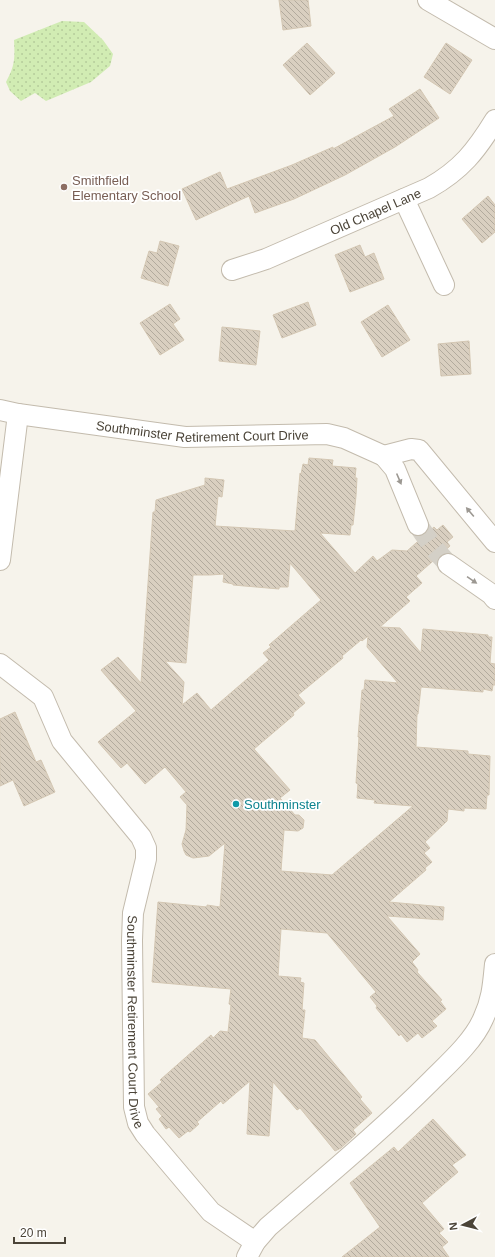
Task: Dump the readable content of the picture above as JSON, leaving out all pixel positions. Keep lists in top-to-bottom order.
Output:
{
  "streets": {
    "street": ["Old Chapel Lane", "Southminster Retirement Court Drive"]
  },
  "places": ["Smithfield Elementary School", "Southminster"],
  "scale_bar": "20 m",
  "north": "left"
}
